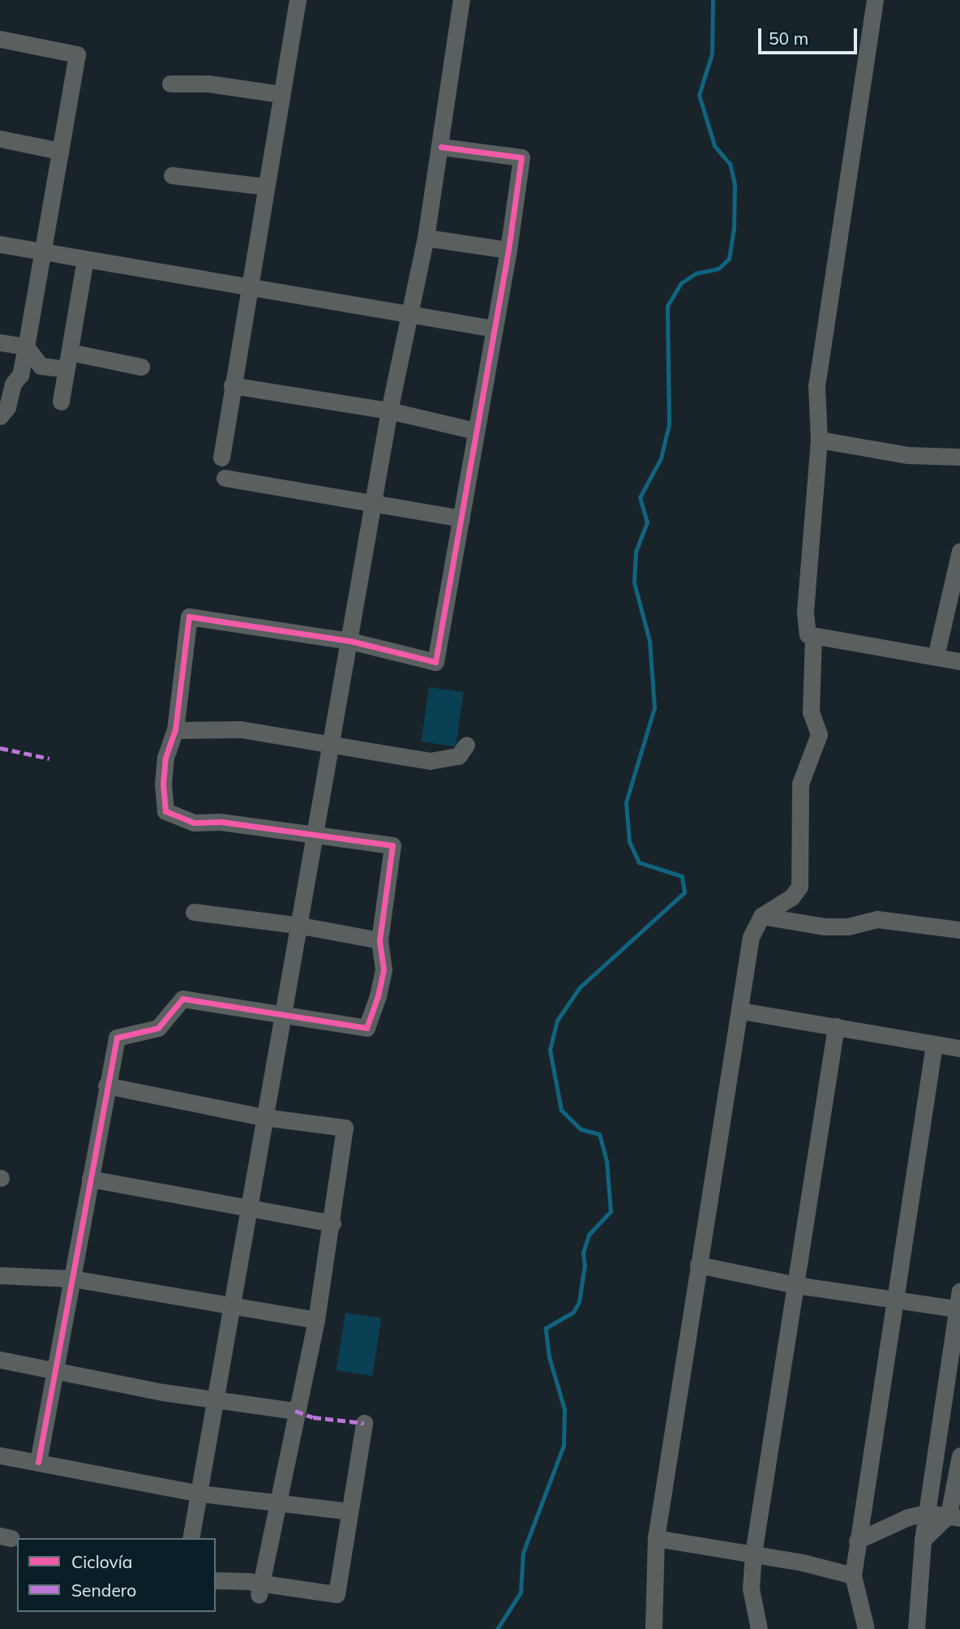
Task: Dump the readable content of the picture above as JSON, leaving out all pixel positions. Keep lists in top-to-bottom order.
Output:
{
  "legend": ["Ciclovía", "Sendero"],
  "scale_bar": "50 m"
}
